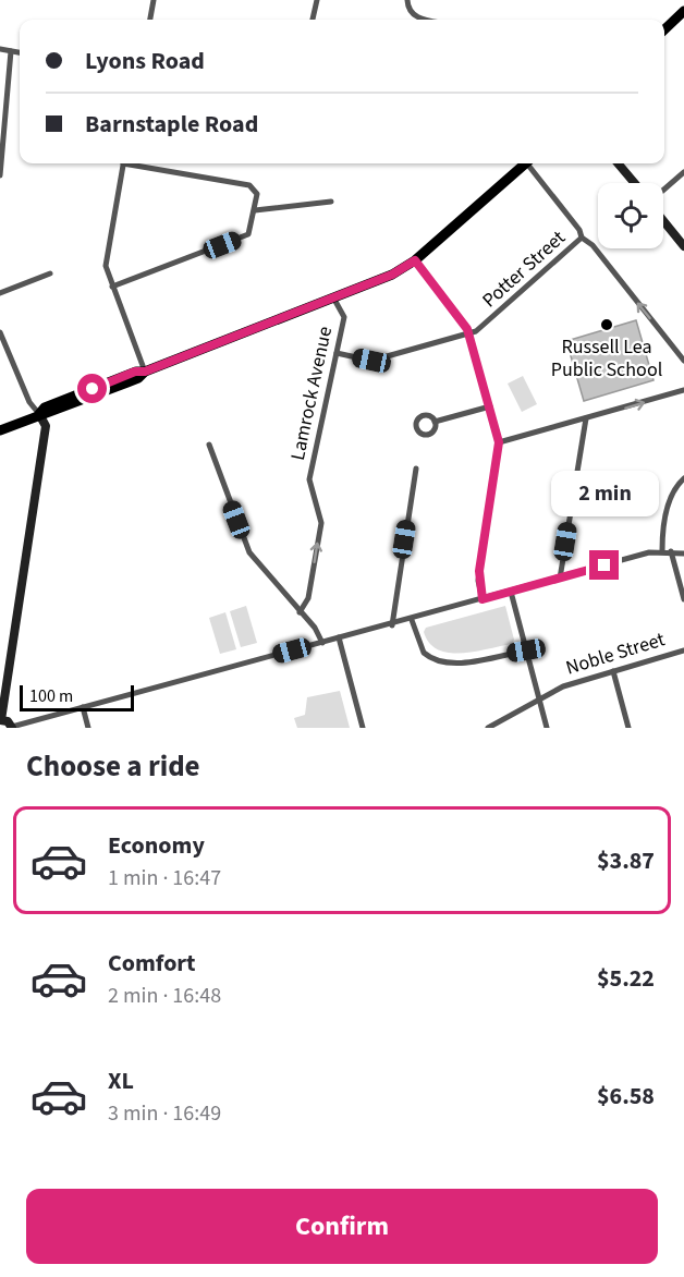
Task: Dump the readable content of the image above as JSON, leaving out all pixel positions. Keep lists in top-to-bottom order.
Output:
{
  "streets": {
    "street": ["Potter Street", "Lamrock Avenue", "Noble Street"]
  },
  "crossings": [
    ["Potter Street", "Lamrock Avenue"]
  ],
  "one_way": ["Lamrock Avenue"],
  "places": ["Russell Lea Public School"],
  "scale_bar": "100 m",
  "page": {
    "banner": ["Lyons Road", "Barnstaple Road"],
    "bubble": "2 min",
    "scale": "100 m",
    "heading": "Choose a ride",
    "list": [
      {
        "name": "Economy",
        "note": "1 min · 16:47",
        "value": "$3.87"
      },
      {
        "name": "Comfort",
        "note": "2 min · 16:48",
        "value": "$5.22"
      },
      {
        "name": "XL",
        "note": "3 min · 16:49",
        "value": "$6.58"
      }
    ],
    "buttons": "Confirm"
  }
}
